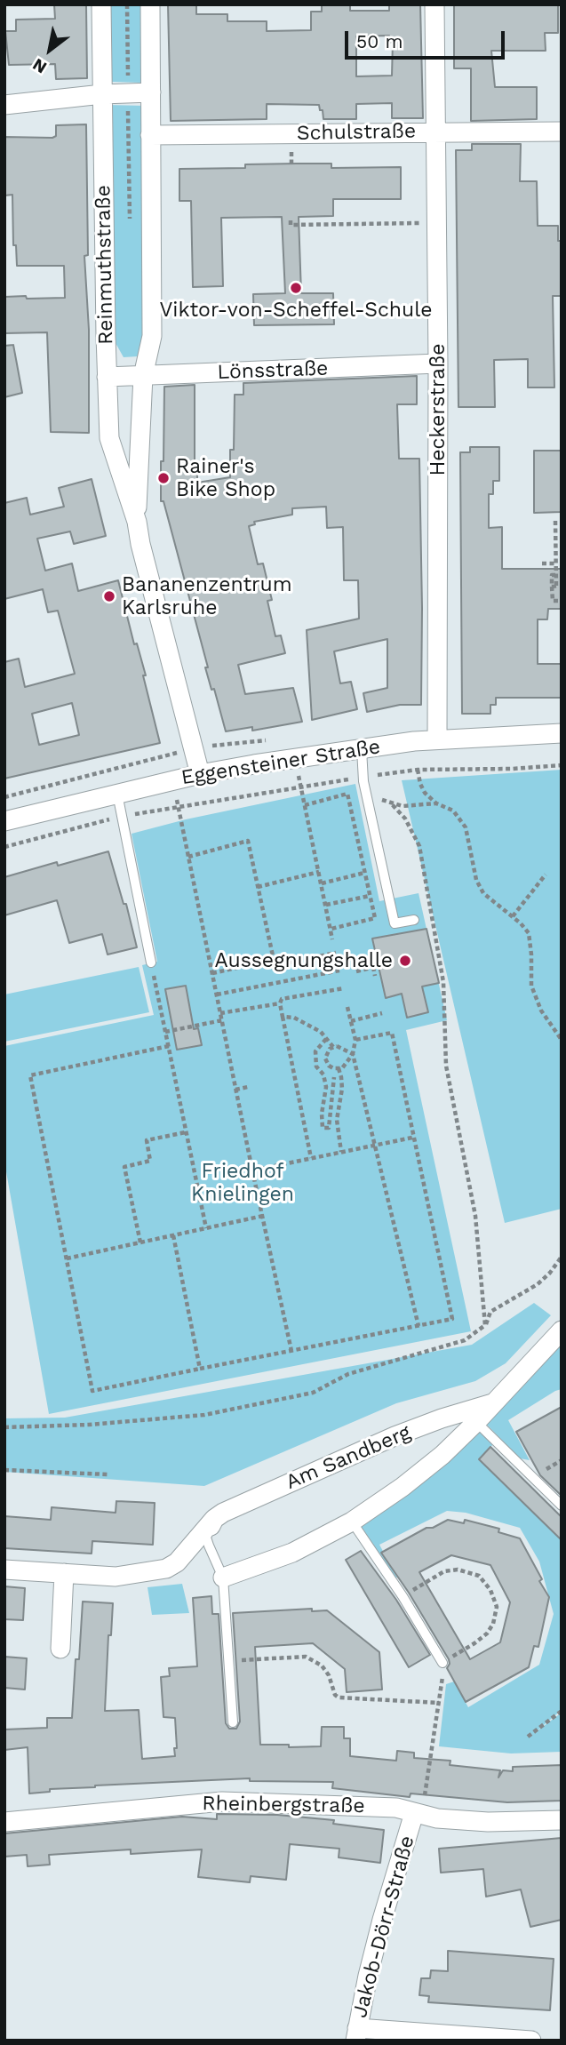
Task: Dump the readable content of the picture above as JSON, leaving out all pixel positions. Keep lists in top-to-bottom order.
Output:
{
  "streets": {
    "street": [
      "Schulstraße",
      "Reinmuthstraße",
      "Lönsstraße",
      "Heckerstraße",
      "Eggensteiner Straße",
      "Am Sandberg",
      "Rheinbergstraße",
      "Jakob-Dörr-Straße"
    ]
  },
  "crossings": [
    ["Schulstraße", "Reinmuthstraße"],
    ["Schulstraße", "Heckerstraße"],
    ["Reinmuthstraße", "Lönsstraße"],
    ["Reinmuthstraße", "Eggensteiner Straße"],
    ["Lönsstraße", "Heckerstraße"],
    ["Heckerstraße", "Eggensteiner Straße"],
    ["Rheinbergstraße", "Jakob-Dörr-Straße"]
  ],
  "parks": ["Friedhof Knielingen"],
  "places": [
    "Viktor-von-Scheffel-Schule",
    "Rainer's Bike Shop",
    "Bananenzentrum Karlsruhe",
    "Aussegnungshalle"
  ],
  "scale_bar": "50 m",
  "north": "bottom left"
}
